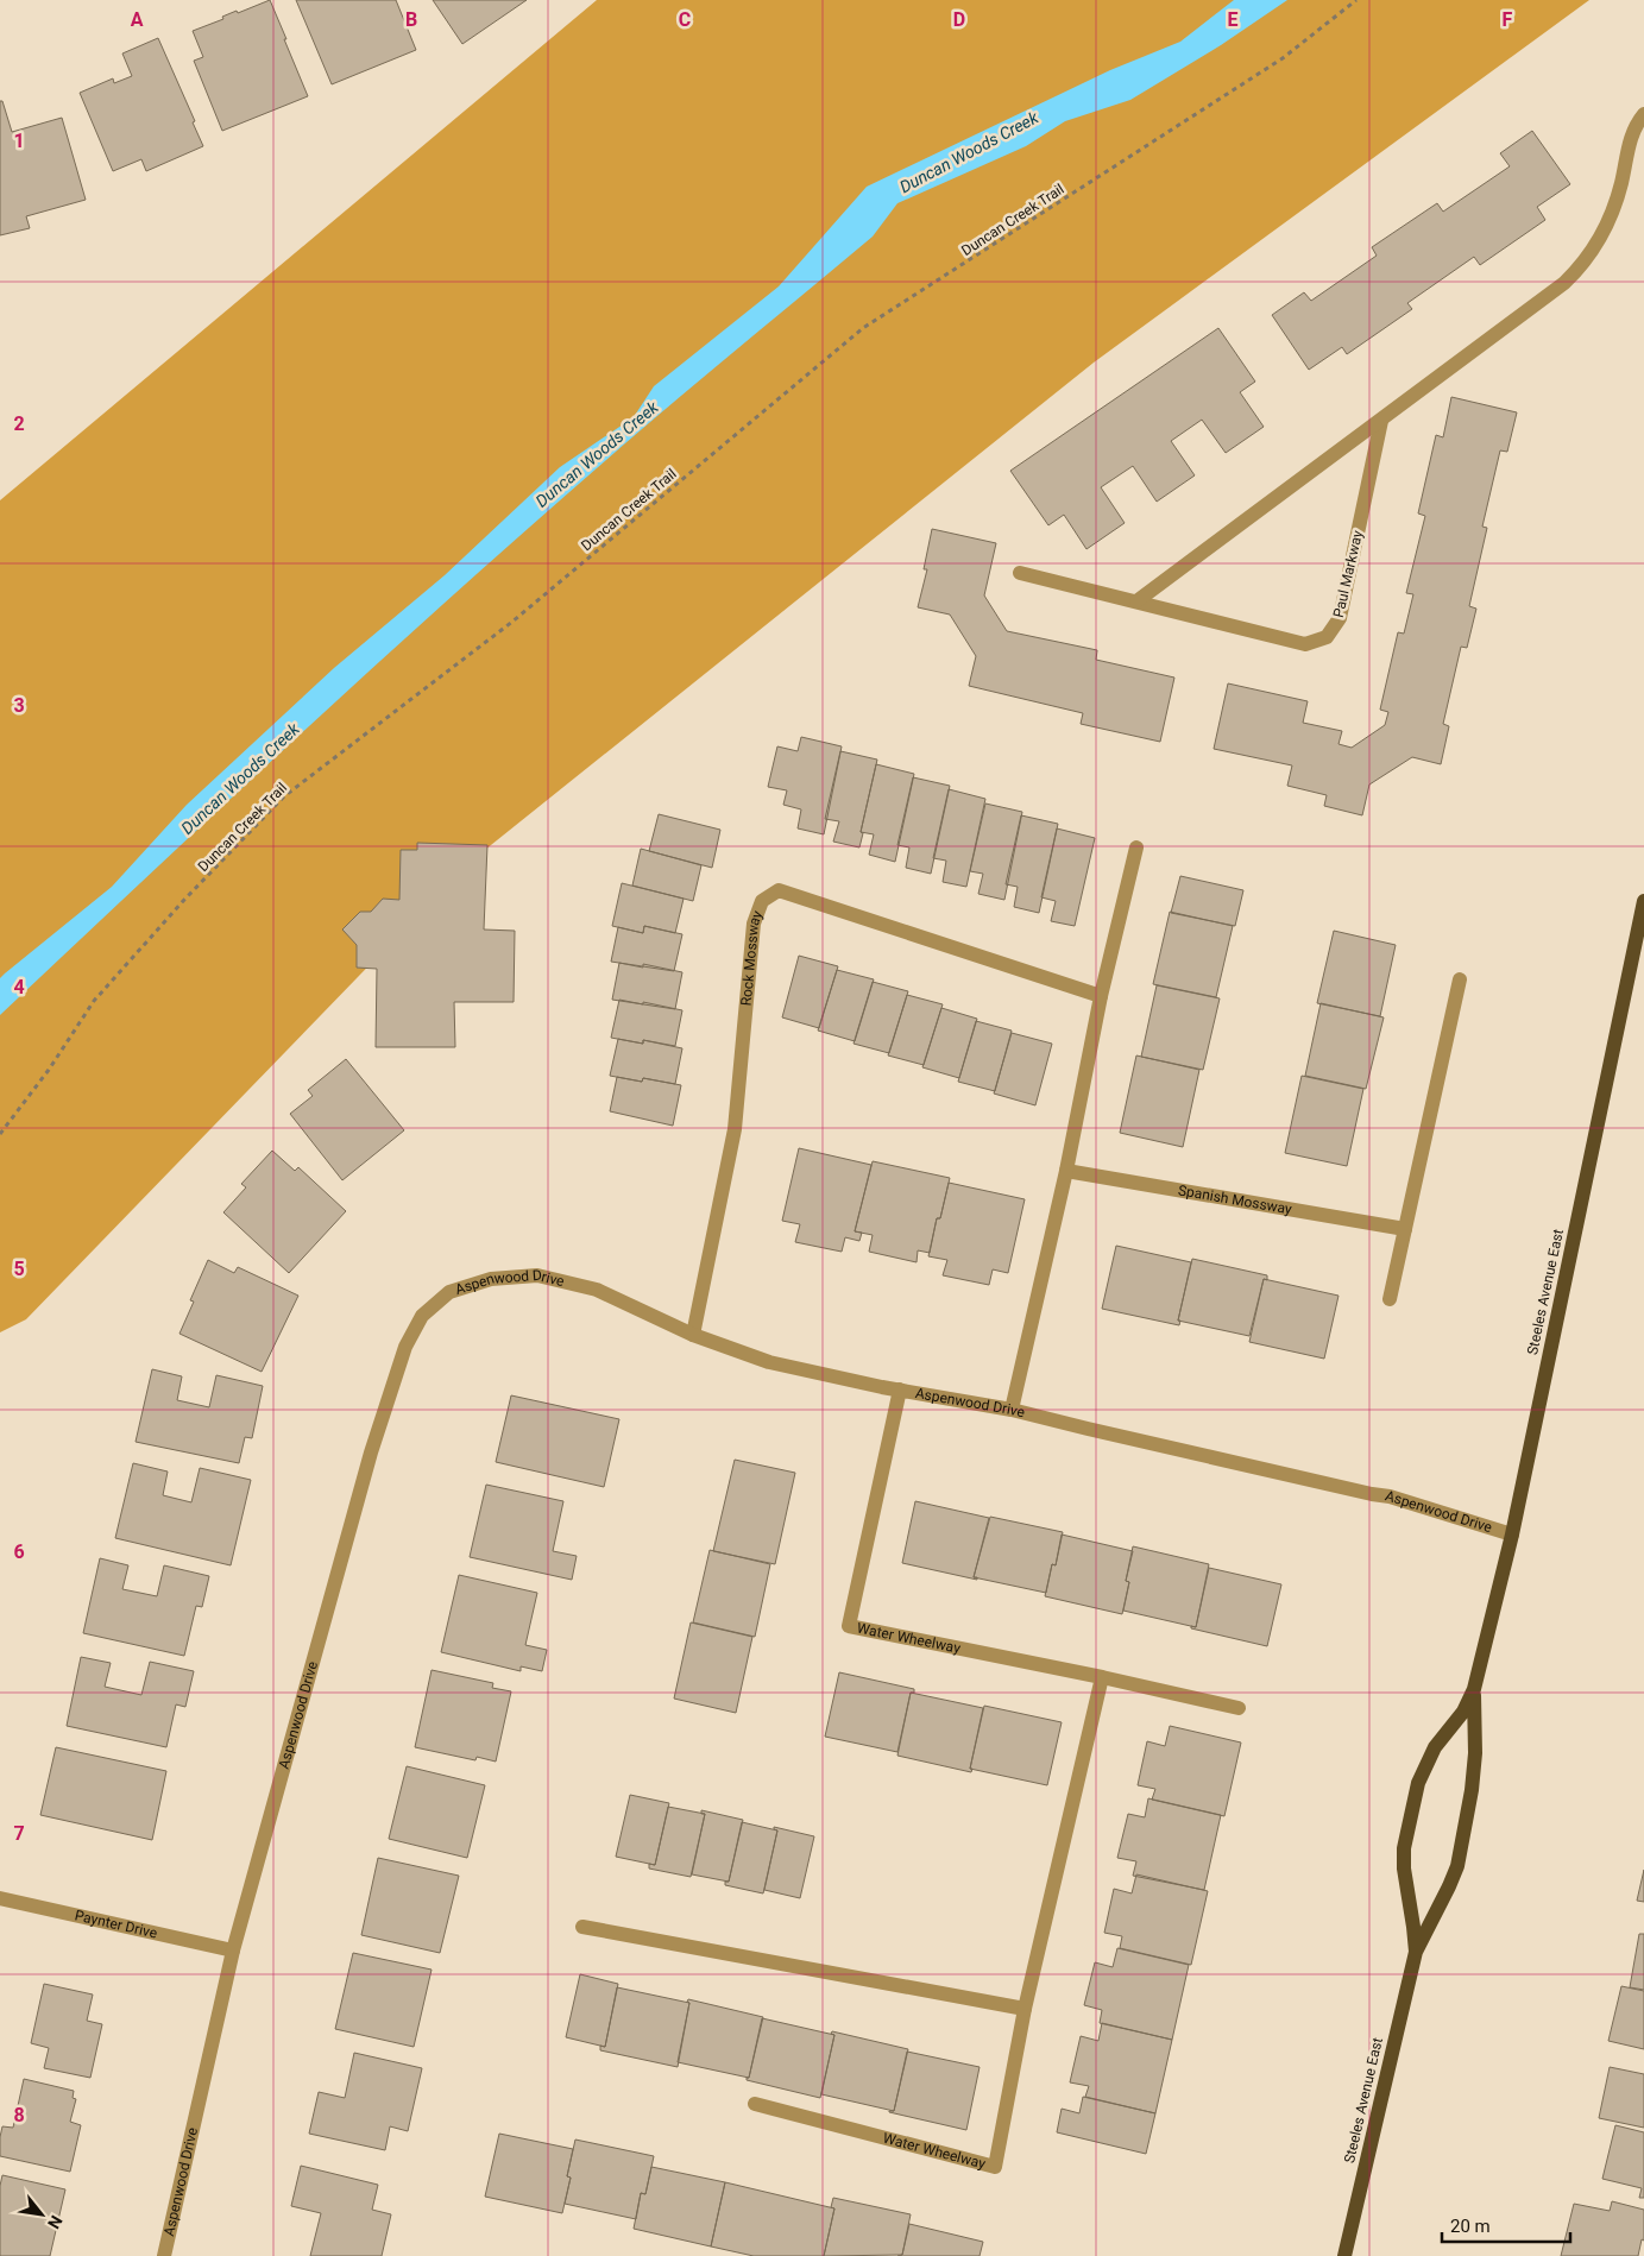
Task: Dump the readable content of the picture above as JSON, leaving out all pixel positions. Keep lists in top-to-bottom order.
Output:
{
  "streets": {
    "main road": ["Steeles Avenue East"],
    "street": [
      "Paul Markway",
      "Rock Mossway",
      "Spanish Mossway",
      "Aspenwood Drive",
      "Water Wheelway",
      "Paynter Drive"
    ],
    "path": ["Duncan Creek Trail"]
  },
  "crossings": [
    ["Rock Mossway", "Aspenwood Drive"],
    ["Aspenwood Drive", "Steeles Avenue East"],
    ["Aspenwood Drive", "Water Wheelway"],
    ["Aspenwood Drive", "Paynter Drive"]
  ],
  "water": ["Duncan Woods Creek"],
  "scale_bar": "20 m",
  "north": "bottom right",
  "grid": {
    "columns": [
      "A",
      "B",
      "C",
      "D",
      "E",
      "F"
    ],
    "rows": [
      "1",
      "2",
      "3",
      "4",
      "5",
      "6",
      "7",
      "8"
    ]
  }
}
